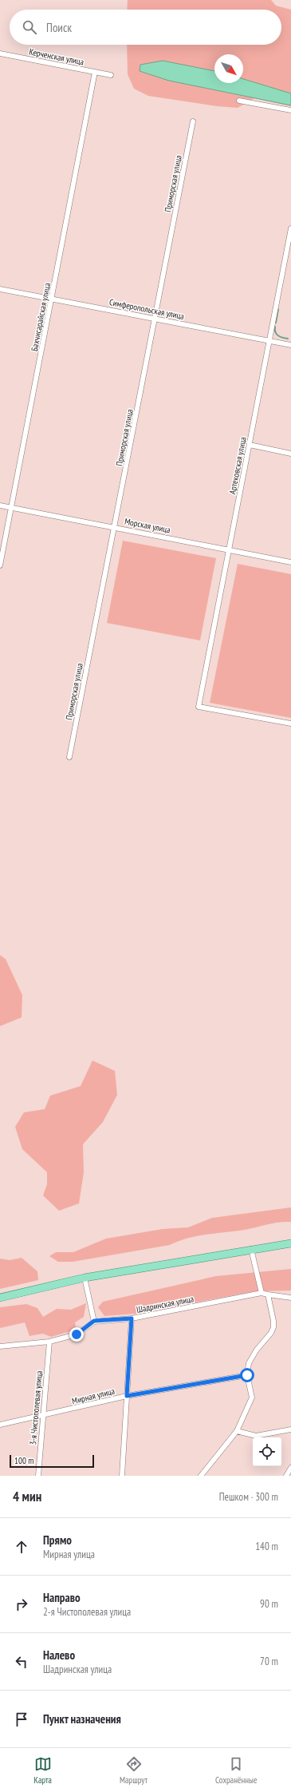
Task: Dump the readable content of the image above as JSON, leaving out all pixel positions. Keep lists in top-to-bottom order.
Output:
{
  "streets": {
    "street": [
      "Керченская улица",
      "Приморская улица",
      "Симферопольская улица",
      "Бахчисарайская улица",
      "Артековская улица",
      "Морская улица",
      "Шадринская улица",
      "Мирная улица",
      "3-я Чистополевая улица"
    ]
  },
  "crossings": [
    ["Керченская улица", "Бахчисарайская улица"],
    ["Приморская улица", "Симферопольская улица"],
    ["Приморская улица", "Морская улица"],
    ["Симферопольская улица", "Бахчисарайская улица"],
    ["Симферопольская улица", "Артековская улица"],
    ["Бахчисарайская улица", "Морская улица"],
    ["Артековская улица", "Морская улица"],
    ["Мирная улица", "3-я Чистополевая улица"]
  ],
  "scale_bar": "100 m",
  "north": "bottom right",
  "page": {
    "search": "Поиск",
    "scale": "100 m",
    "heading": ["4 мин", "Пешком · 300 m"],
    "list": [
      ["Прямо", "Мирная улица", "140 m"],
      ["Направо", "2-я Чистополевая улица", "90 m"],
      ["Налево", "Шадринская улица", "70 m"],
      "Пункт назначения"
    ],
    "nav": ["Карта", "Маршрут", "Сохранённые"]
  }
}
